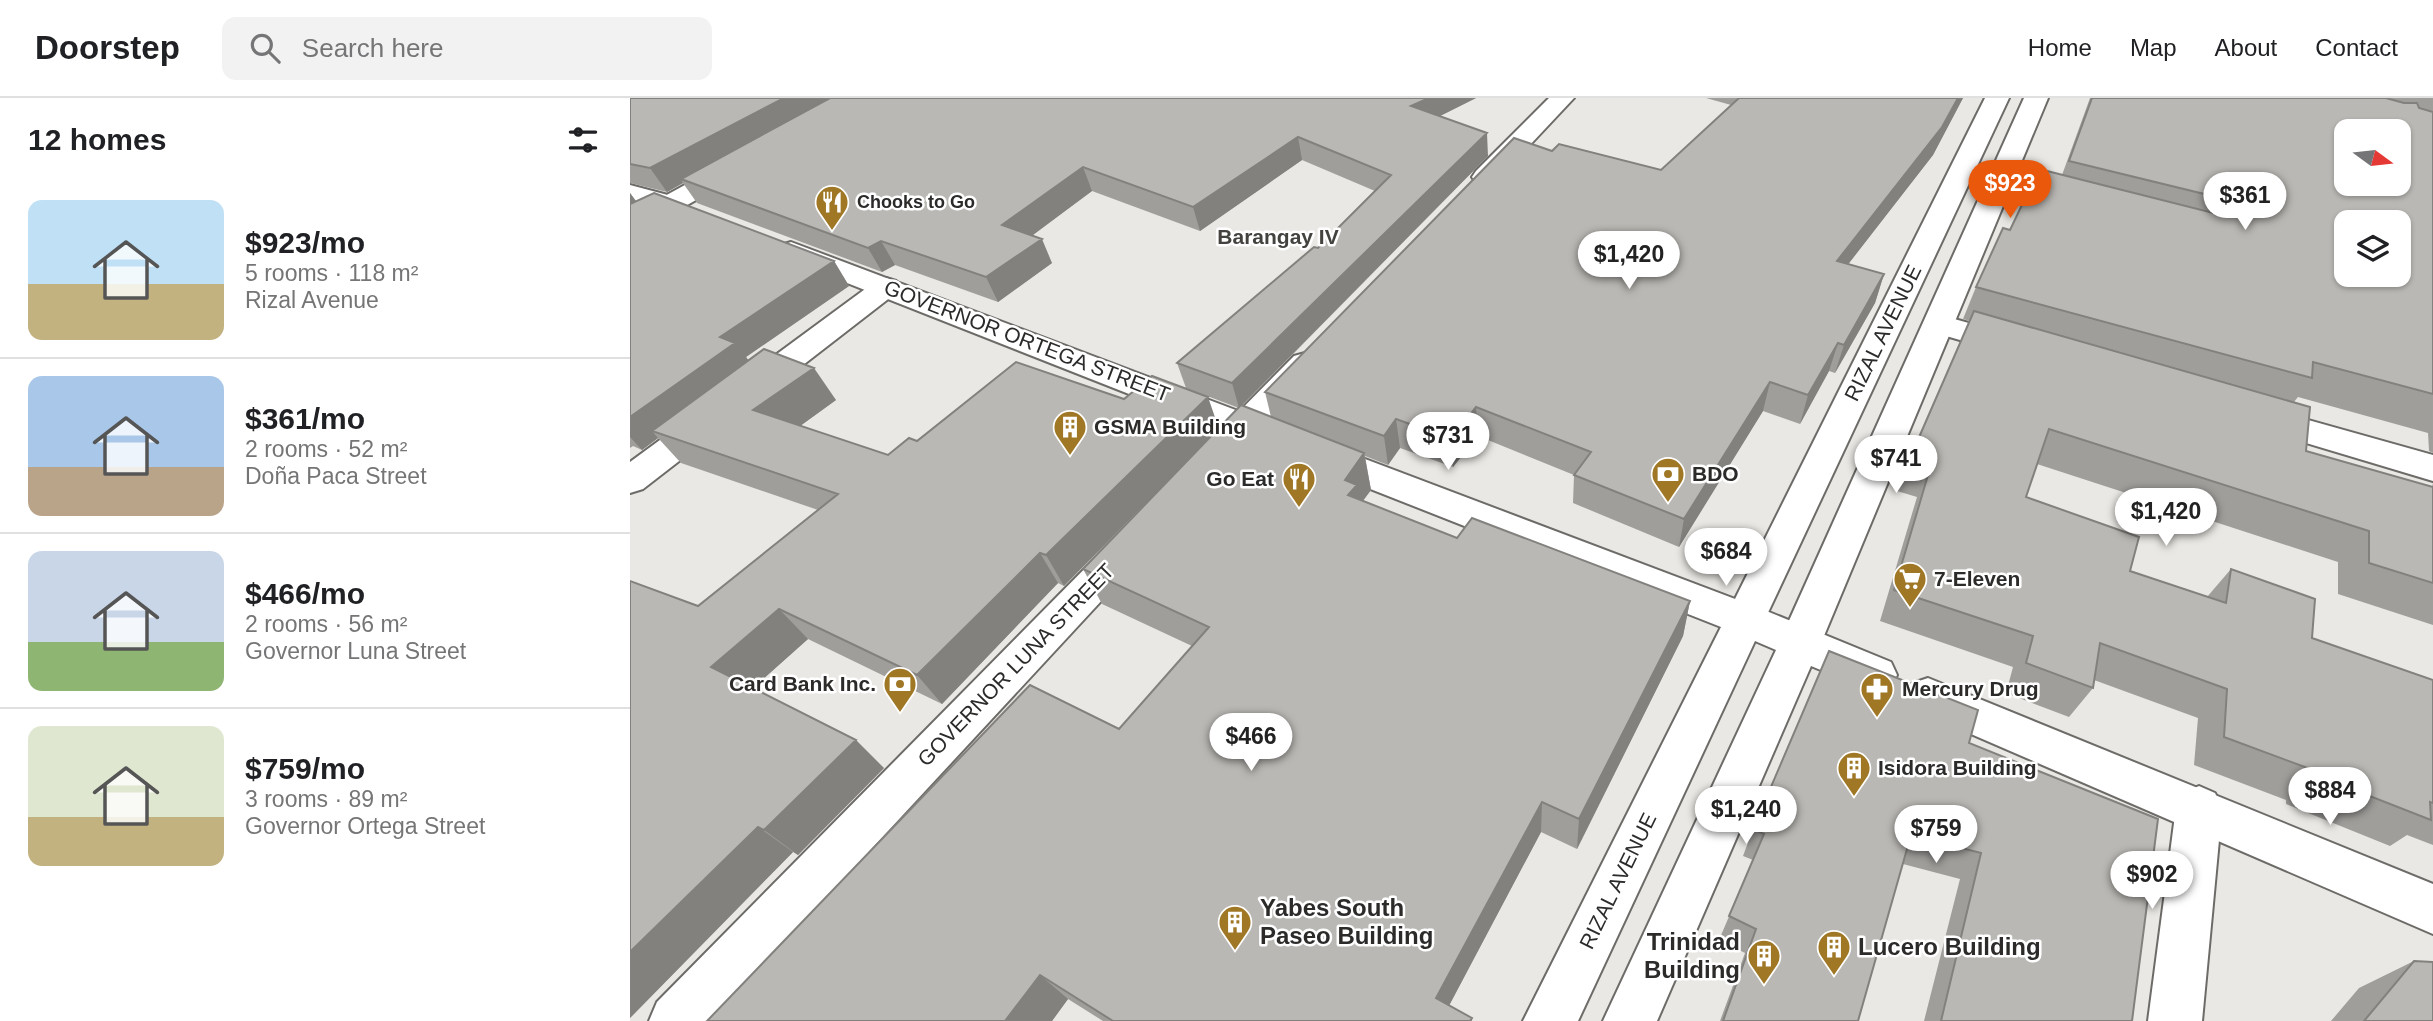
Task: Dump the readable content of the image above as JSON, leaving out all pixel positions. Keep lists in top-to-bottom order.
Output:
{
  "streets": {
    "street": ["RIZAL AVENUE", "GOVERNOR ORTEGA STREET", "GOVERNOR LUNA STREET"]
  },
  "crossings": [
    ["RIZAL AVENUE", "GOVERNOR ORTEGA STREET"]
  ],
  "districts": ["Barangay IV"],
  "places": {
    "restaurant": ["Chooks to Go", "Go Eat"],
    "building": [
      "GSMA Building",
      "Isidora Building",
      "Yabes South Paseo Building",
      "Lucero Building",
      "Trinidad Building"
    ],
    "bank": ["BDO", "Card Bank Inc."],
    "supermarket": ["7-Eleven"],
    "pharmacy": ["Mercury Drug"]
  },
  "north": "right",
  "page": {
    "header": "Doorstep",
    "search": "Search here",
    "nav": [
      "Home",
      "Map",
      "About",
      "Contact"
    ],
    "heading": "12 homes",
    "price": [
      "$923",
      "$361",
      "$1,420",
      "$731",
      "$741",
      "$1,420",
      "$684",
      "$466",
      "$884",
      "$1,240",
      "$759",
      "$902"
    ],
    "list": [
      {
        "name": "$923/mo",
        "note": "5 rooms · 118 m² · Rizal Avenue"
      },
      {
        "name": "$361/mo",
        "note": "2 rooms · 52 m² · Doña Paca Street"
      },
      {
        "name": "$466/mo",
        "note": "2 rooms · 56 m² · Governor Luna Street"
      },
      {
        "name": "$759/mo",
        "note": "3 rooms · 89 m² · Governor Ortega Street"
      }
    ]
  }
}
